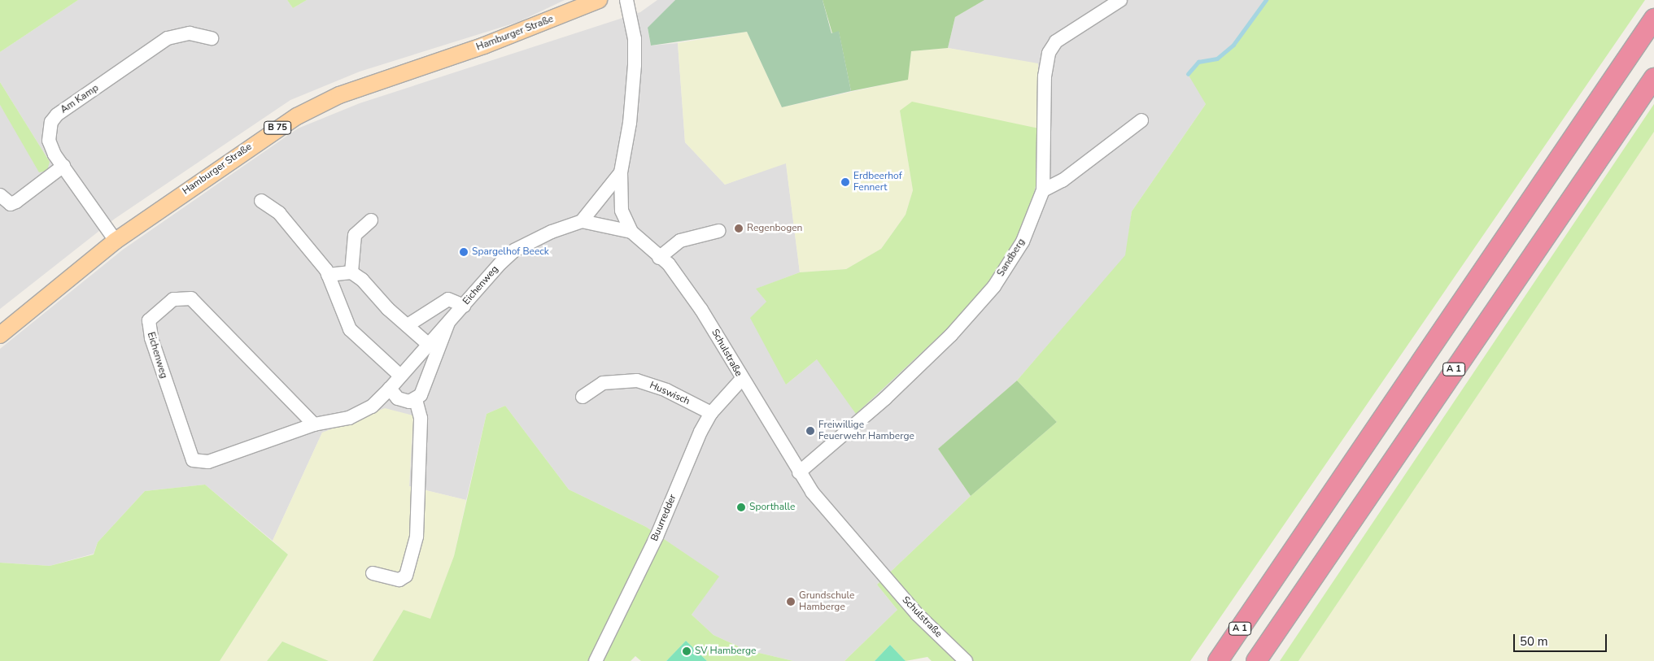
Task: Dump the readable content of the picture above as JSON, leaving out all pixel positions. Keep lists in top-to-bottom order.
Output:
{
  "streets": {
    "highway": ["A 1"],
    "main road": ["Hamburger Straße", "B 75"],
    "street": [
      "Am Kamp",
      "Sandberg",
      "Eichenweg",
      "Schulstraße",
      "Huswisch",
      "Buurredder"
    ]
  },
  "crossings": [
    ["Hamburger Straße", "Am Kamp"],
    ["Sandberg", "Schulstraße"],
    ["Schulstraße", "Buurredder"],
    ["Huswisch", "Buurredder"]
  ],
  "places": [
    "Erdbeerhof Fennert",
    "Regenbogen",
    "Spargelhof Beeck",
    "Freiwillige Feuerwehr Hamberge",
    "Sporthalle",
    "Grundschule Hamberge",
    "SV Hamberge"
  ],
  "scale_bar": "50 m"
}
